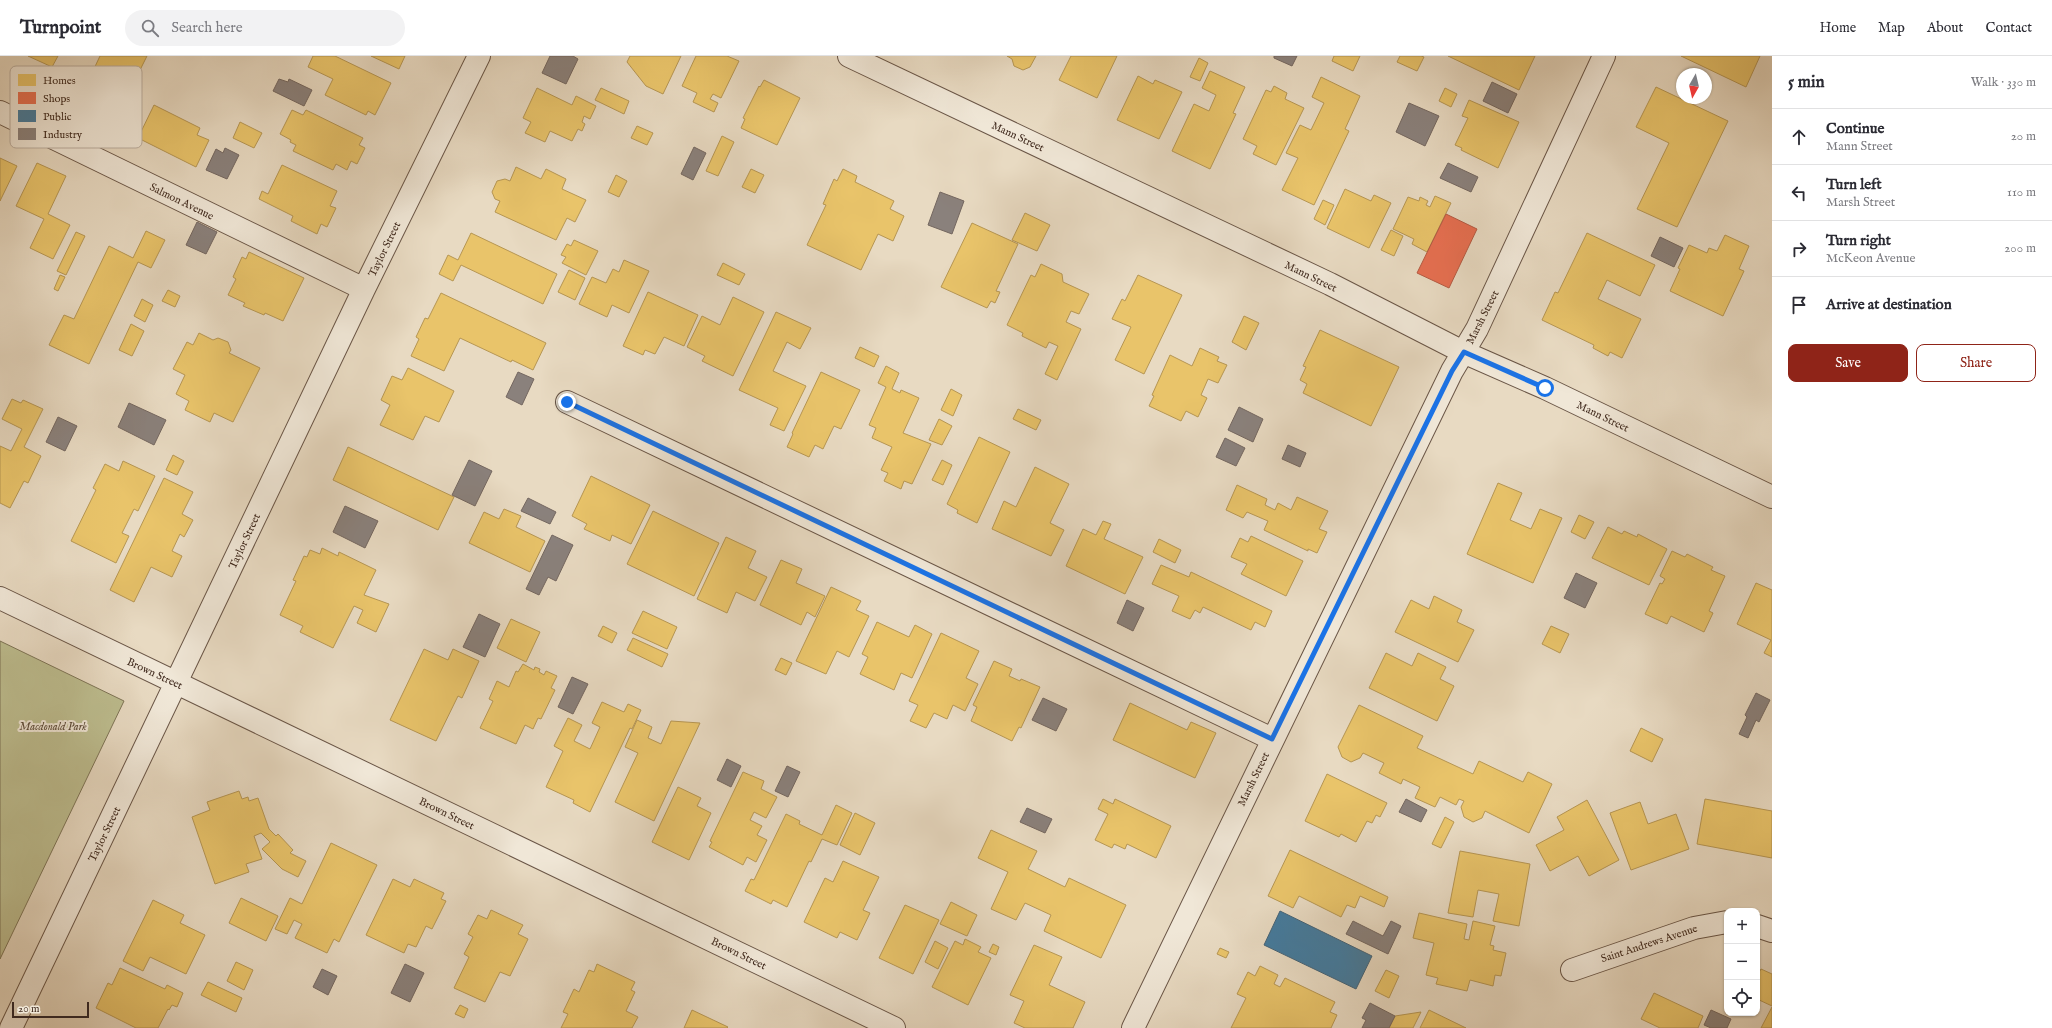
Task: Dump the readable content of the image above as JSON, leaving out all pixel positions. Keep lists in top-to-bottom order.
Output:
{
  "streets": {
    "street": [
      "Mann Street",
      "Salmon Avenue",
      "Taylor Street",
      "Marsh Street",
      "Brown Street",
      "Saint Andrews Avenue"
    ]
  },
  "crossings": [
    ["Mann Street", "Marsh Street"],
    ["Salmon Avenue", "Taylor Street"],
    ["Taylor Street", "Brown Street"]
  ],
  "parks": ["Macdonald Park"],
  "legend": [
    "Homes",
    "Shops",
    "Public",
    "Industry"
  ],
  "scale_bar": "20 m",
  "north": "bottom",
  "page": {
    "header": "Turnpoint",
    "search": "Search here",
    "nav": [
      "Home",
      "Map",
      "About",
      "Contact"
    ],
    "heading": ["5 min", "Walk · 330 m"],
    "list": [
      ["Continue", "Mann Street", "20 m"],
      ["Turn left", "Marsh Street", "110 m"],
      ["Turn right", "McKeon Avenue", "200 m"],
      "Arrive at destination"
    ],
    "buttons": ["Save", "Share"],
    "map_buttons": ["+", "−"],
    "scale": "20 m"
  }
}
